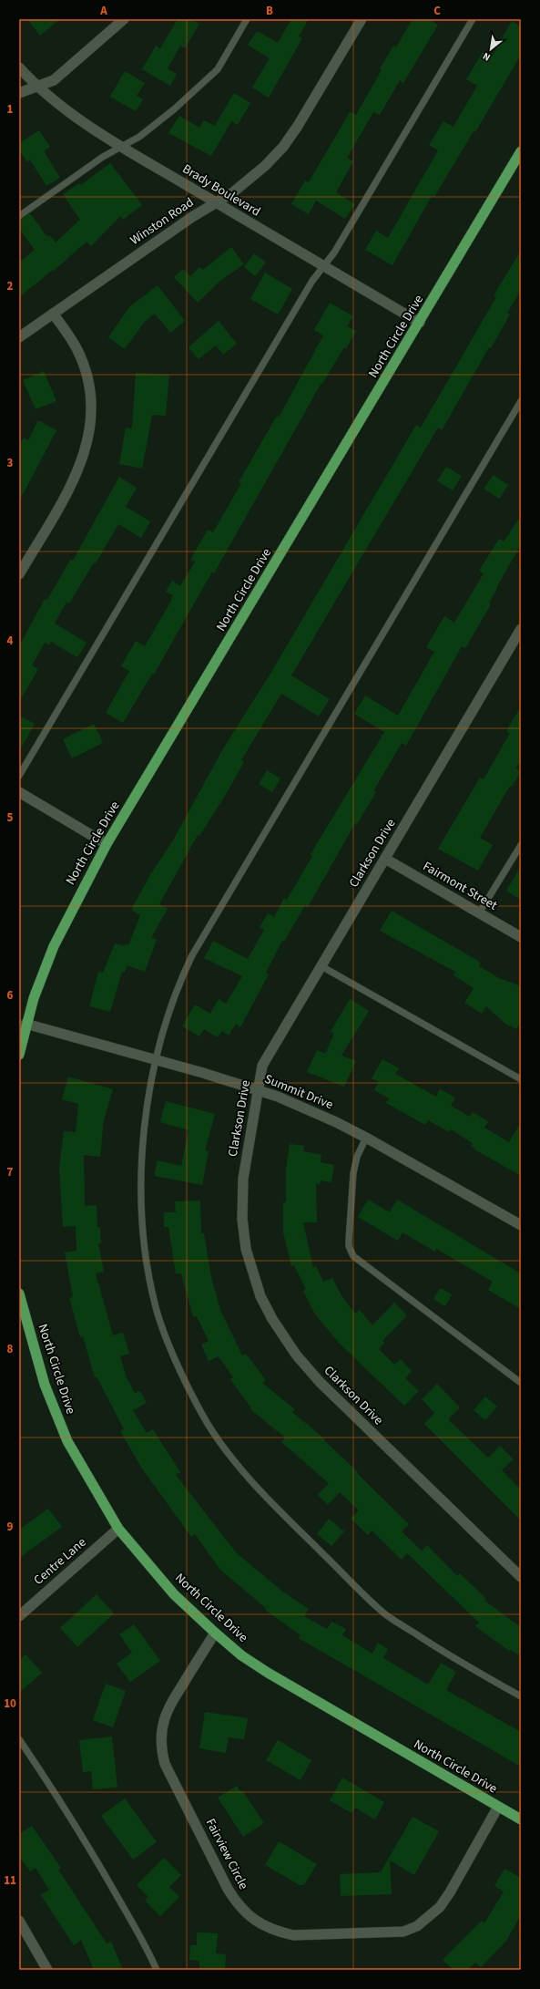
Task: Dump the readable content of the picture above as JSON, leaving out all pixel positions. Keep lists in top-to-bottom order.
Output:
{
  "streets": {
    "main road": ["North Circle Drive"],
    "street": [
      "Brady Boulevard",
      "Winston Road",
      "Clarkson Drive",
      "Fairmont Street",
      "Summit Drive",
      "Centre Lane",
      "Fairview Circle"
    ]
  },
  "crossings": [
    ["Brady Boulevard", "Winston Road"],
    ["Brady Boulevard", "North Circle Drive"],
    ["North Circle Drive", "Summit Drive"],
    ["North Circle Drive", "Centre Lane"],
    ["North Circle Drive", "Fairview Circle"],
    ["Clarkson Drive", "Fairmont Street"],
    ["Clarkson Drive", "Summit Drive"]
  ],
  "north": "bottom left",
  "grid": {
    "columns": ["A", "B", "C"],
    "rows": [
      "1",
      "2",
      "3",
      "4",
      "5",
      "6",
      "7",
      "8",
      "9",
      "10",
      "11"
    ]
  }
}
